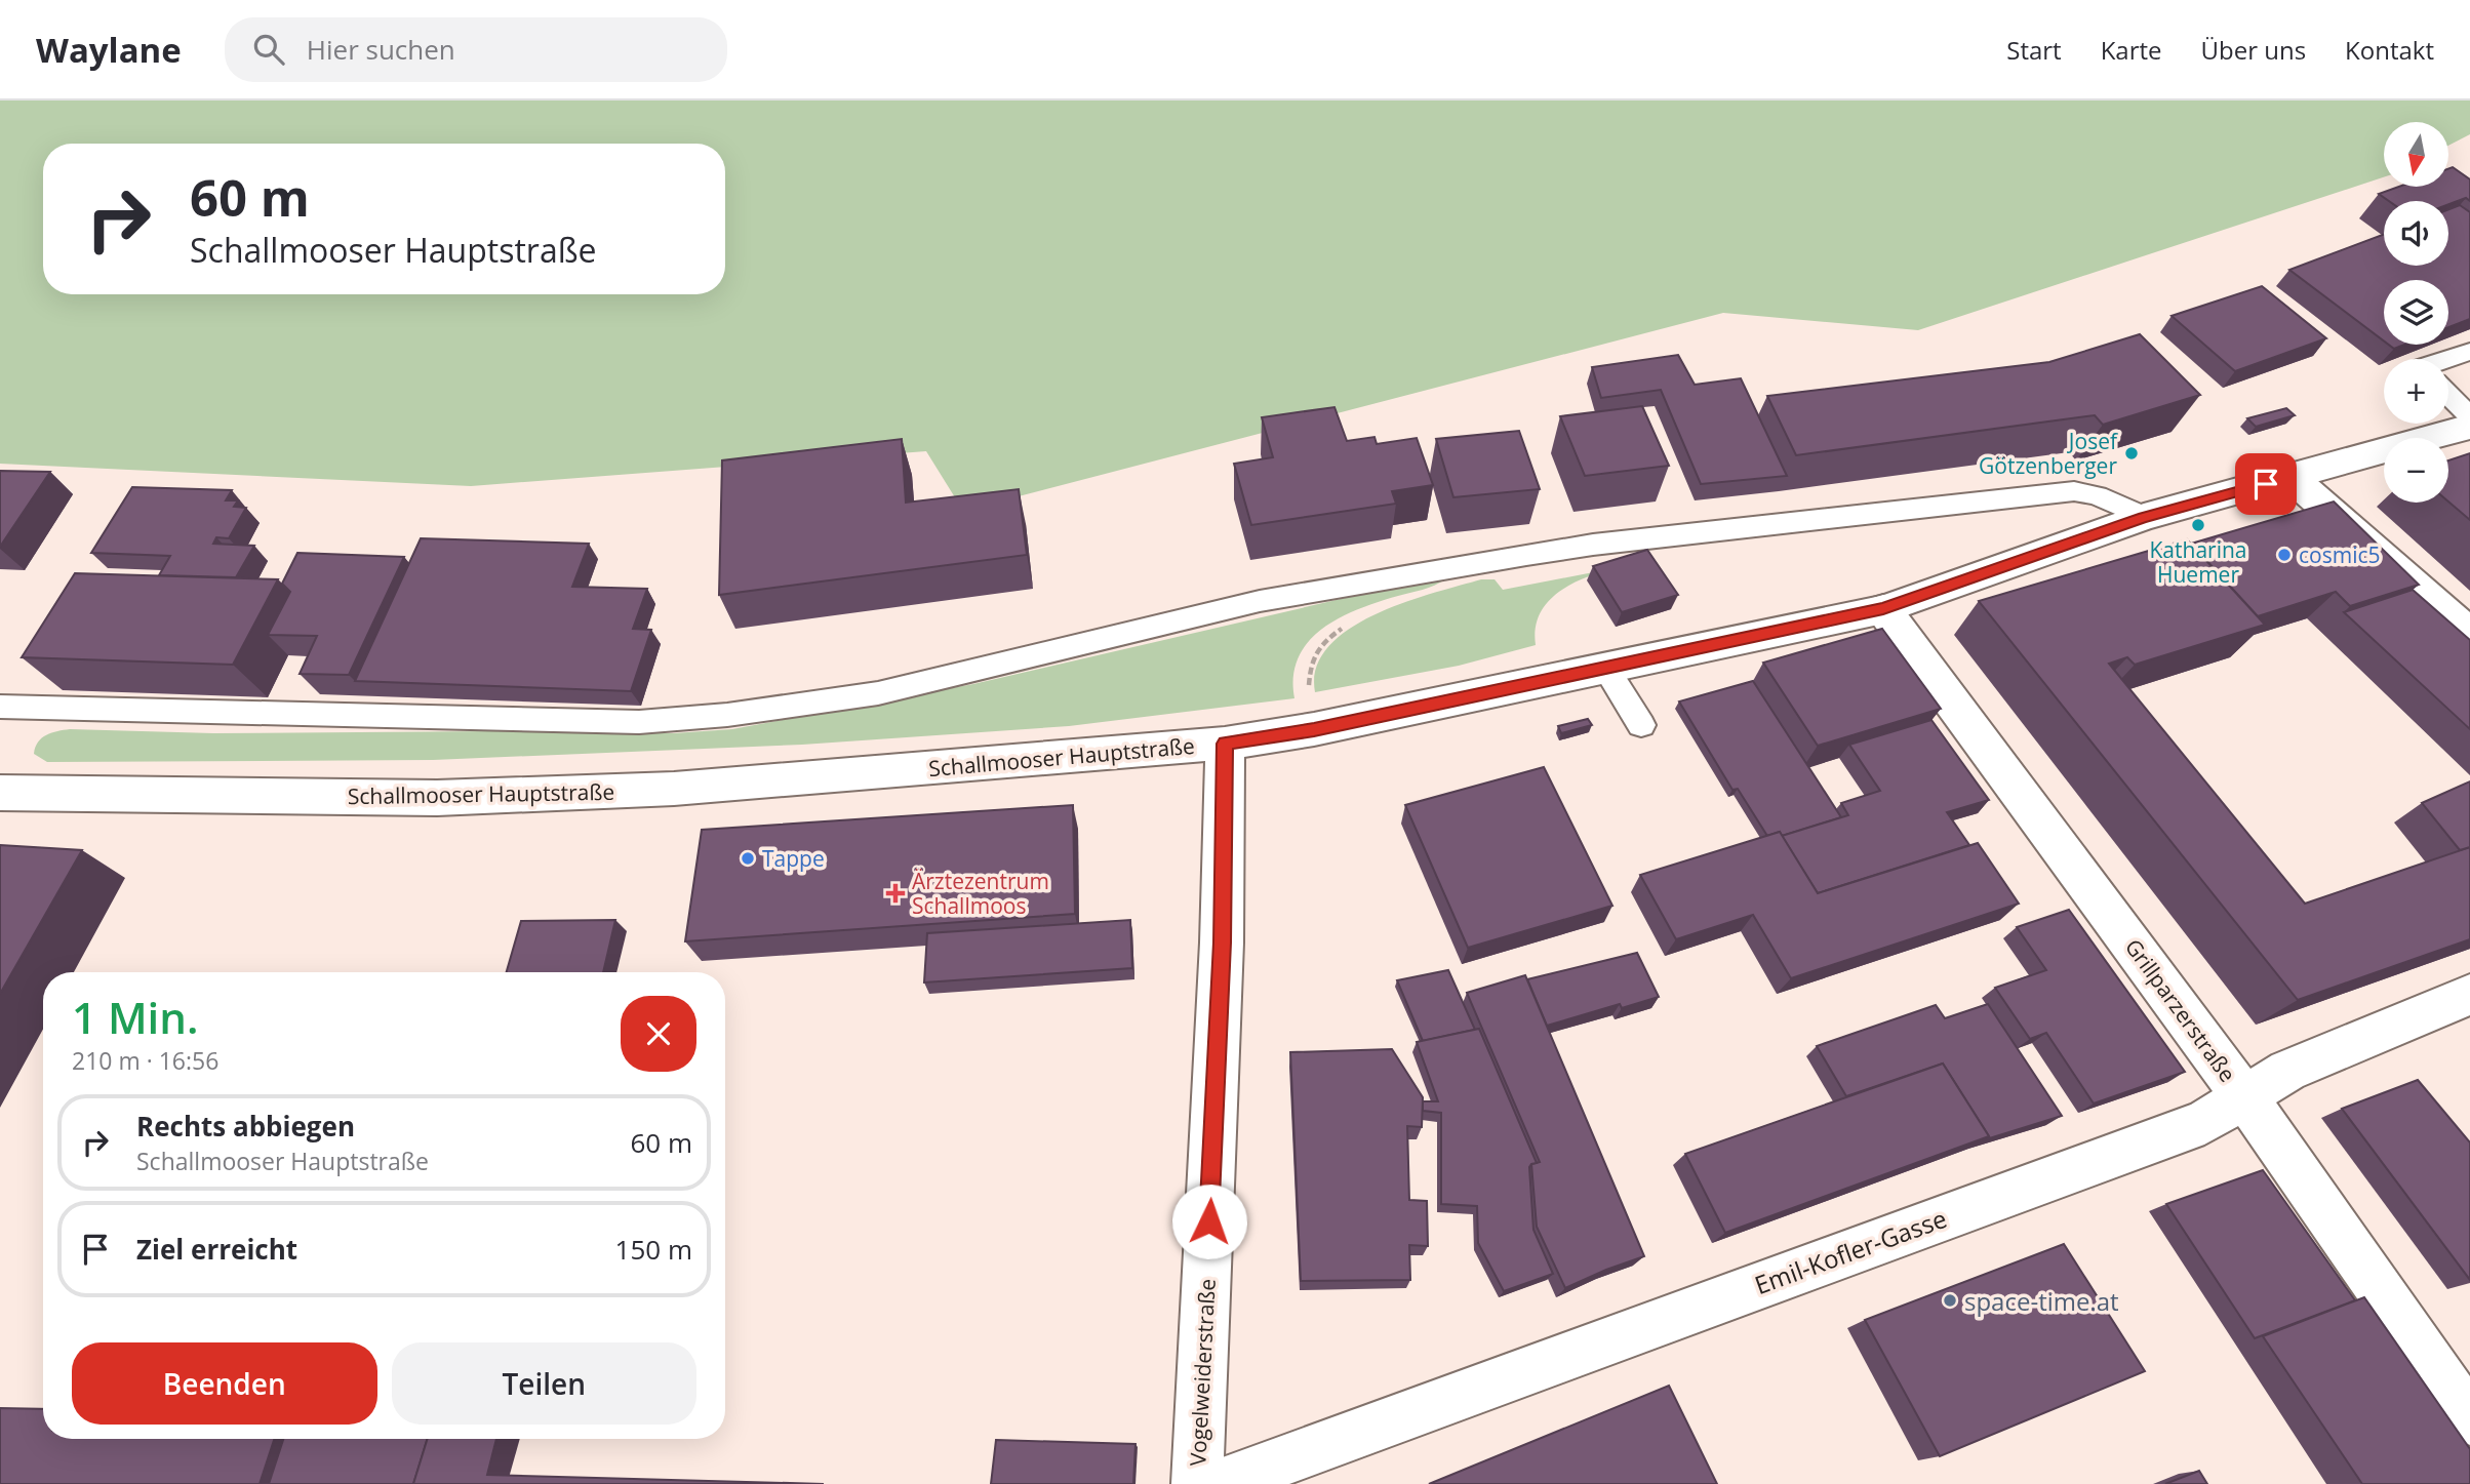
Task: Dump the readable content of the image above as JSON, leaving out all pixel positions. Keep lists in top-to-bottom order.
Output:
{
  "streets": {
    "street": [
      "Schallmooser Hauptstraße",
      "Grillparzerstraße",
      "Emil-Kofler-Gasse",
      "Vogelweiderstraße"
    ]
  },
  "crossings": [
    ["Schallmooser Hauptstraße", "Grillparzerstraße"],
    ["Schallmooser Hauptstraße", "Vogelweiderstraße"],
    ["Grillparzerstraße", "Emil-Kofler-Gasse"]
  ],
  "places": {
    "other": [
      "Josef Götzenberger",
      "Katharina Huemer",
      "cosmic5",
      "Tappe",
      "space-time.at"
    ],
    "health": ["Ärztezentrum Schallmoos"]
  },
  "north": "bottom",
  "page": {
    "header": "Waylane",
    "search": "Hier suchen",
    "nav": [
      "Start",
      "Karte",
      "Über uns",
      "Kontakt"
    ],
    "map_buttons": ["+", "−"],
    "turn": ["60 m", "Schallmooser Hauptstraße"],
    "heading": ["1 Min.", "210 m · 16:56"],
    "list": [
      {
        "name": "Rechts abbiegen",
        "note": "Schallmooser Hauptstraße",
        "value": "60 m"
      },
      {
        "name": "Ziel erreicht",
        "value": "150 m"
      }
    ],
    "buttons": ["Beenden", "Teilen"]
  }
}
